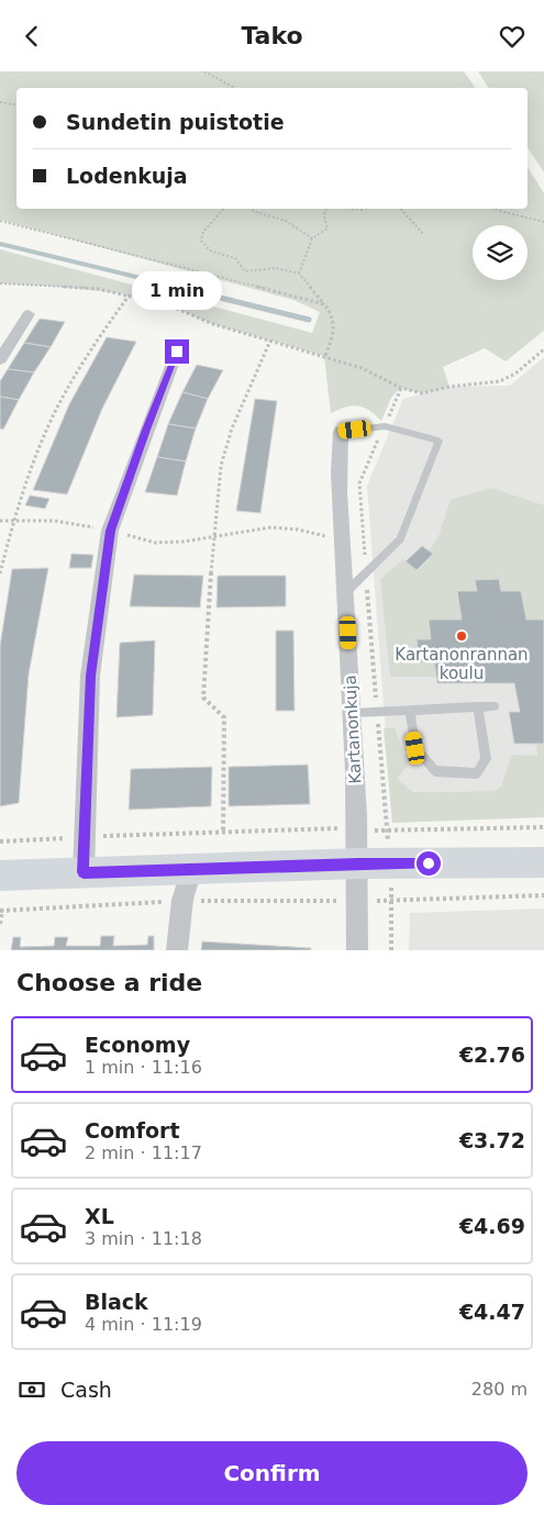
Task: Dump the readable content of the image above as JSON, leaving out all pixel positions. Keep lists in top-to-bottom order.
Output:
{
  "streets": {
    "street": ["Kartanonkuja"]
  },
  "places": ["Kartanonrannan koulu"],
  "page": {
    "header": "Tako",
    "banner": ["Sundetin puistotie", "Lodenkuja"],
    "bubble": "1 min",
    "heading": "Choose a ride",
    "list": [
      {
        "name": "Economy",
        "note": "1 min · 11:16",
        "value": "€2.76"
      },
      {
        "name": "Comfort",
        "note": "2 min · 11:17",
        "value": "€3.72"
      },
      {
        "name": "XL",
        "note": "3 min · 11:18",
        "value": "€4.69"
      },
      {
        "name": "Black",
        "note": "4 min · 11:19",
        "value": "€4.47"
      }
    ],
    "pay": ["Cash", "280 m"],
    "buttons": "Confirm"
  }
}
